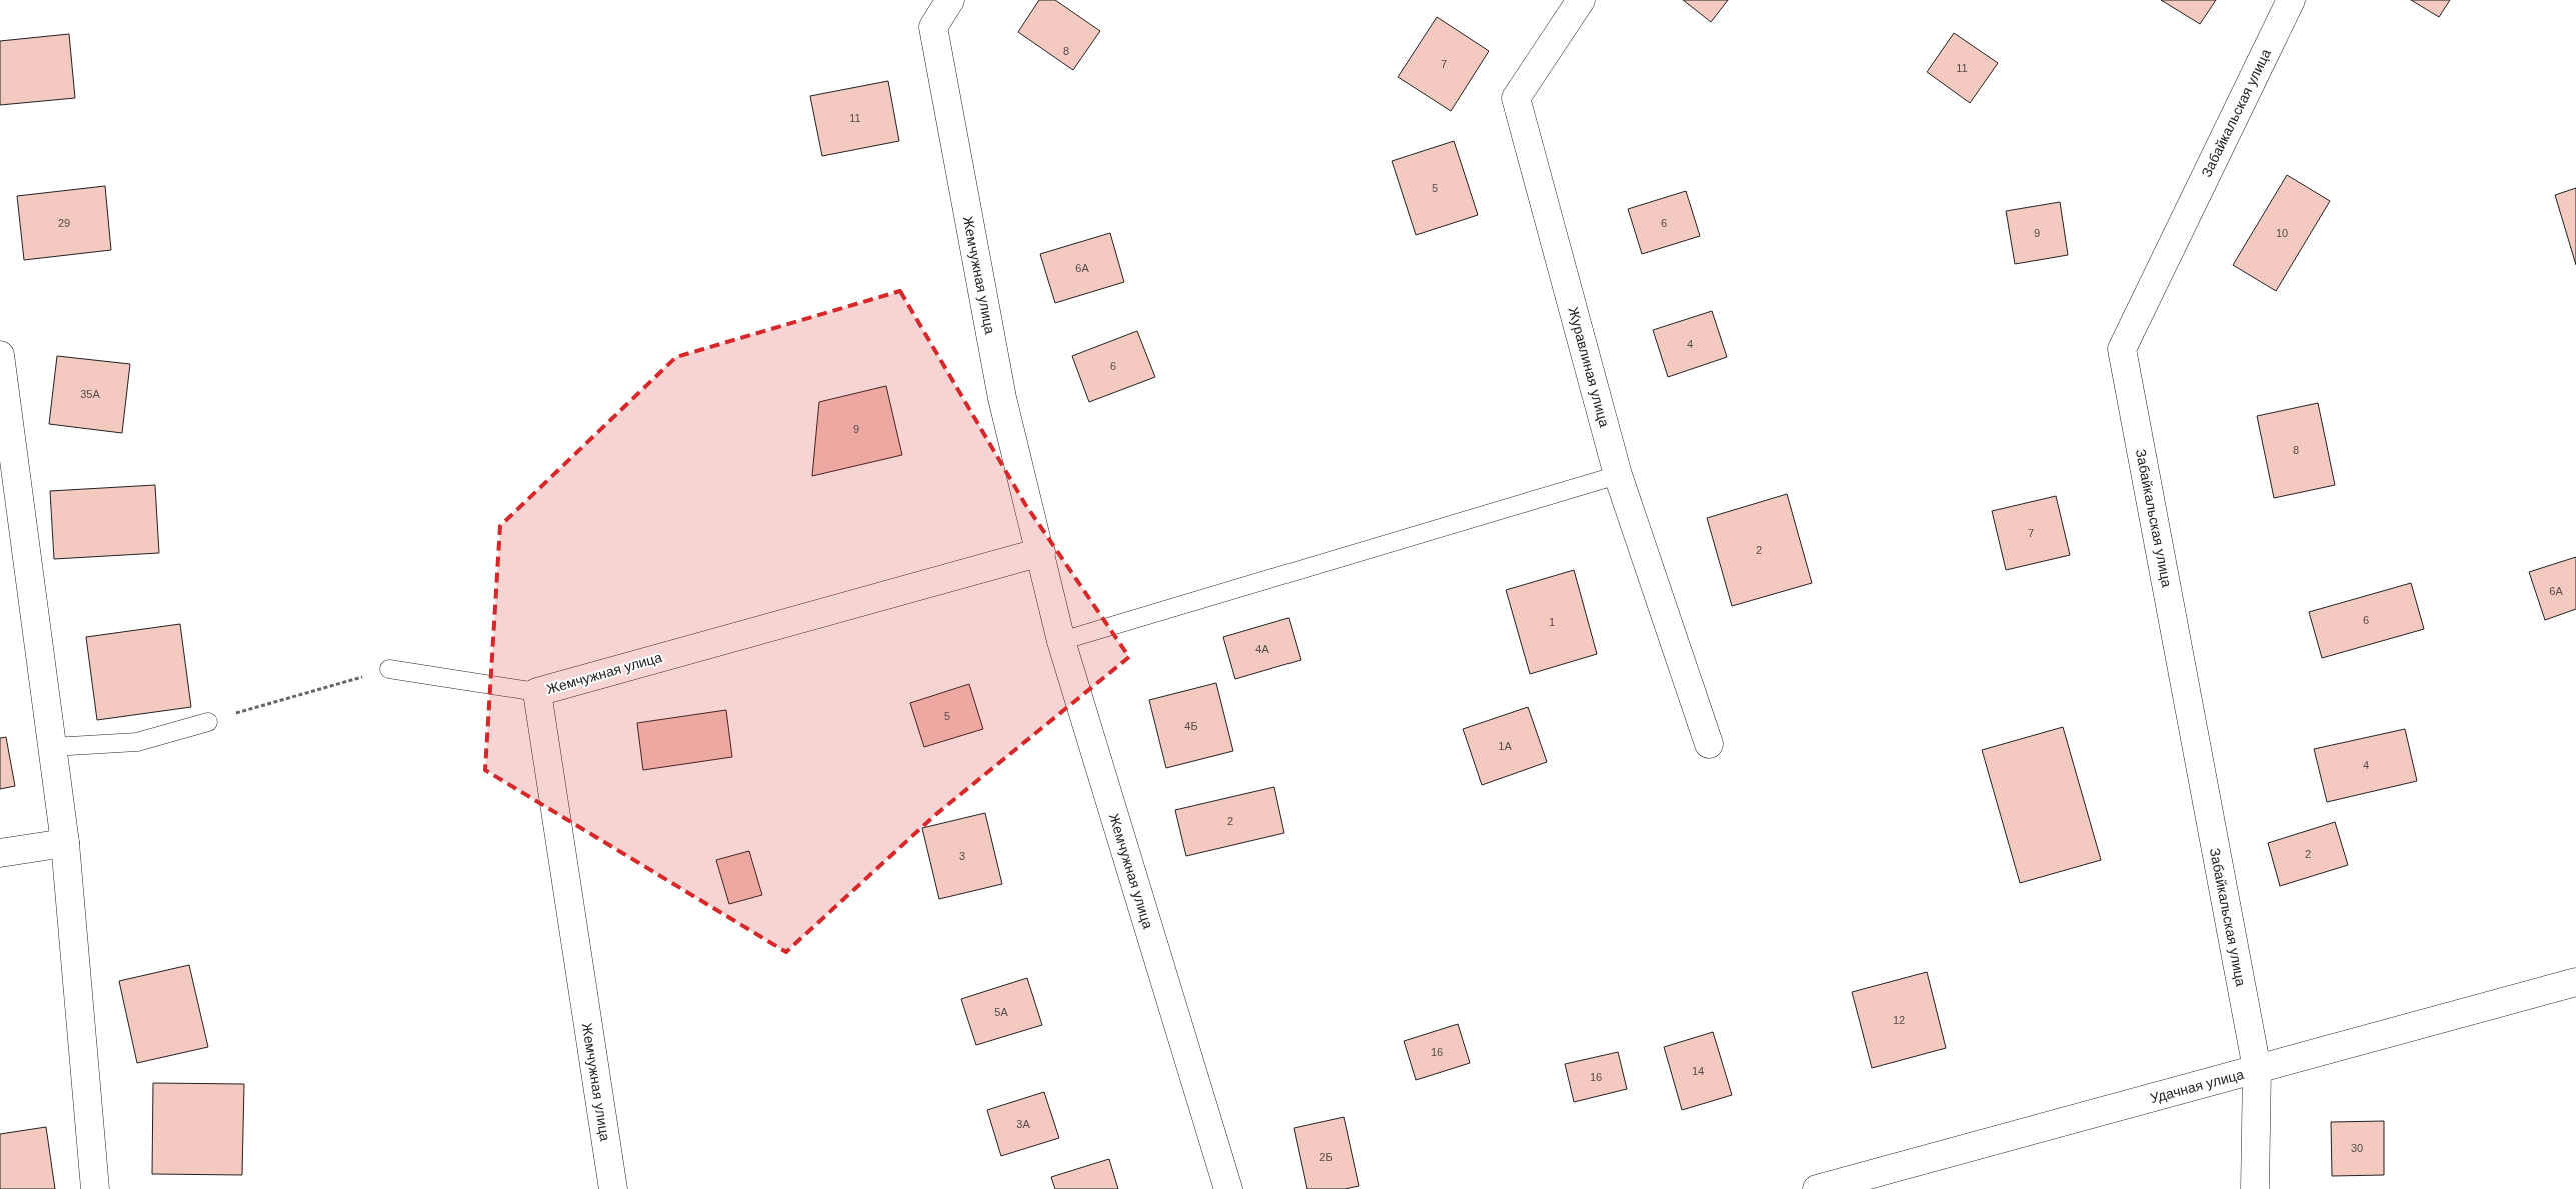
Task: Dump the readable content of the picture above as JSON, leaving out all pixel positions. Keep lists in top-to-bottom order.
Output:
{
  "streets": {
    "street": [
      "Забайкальская улица",
      "Жемчужная улица",
      "Журавлиная улица",
      "Удачная улица"
    ]
  },
  "crossings": [
    ["Забайкальская улица", "Удачная улица"]
  ],
  "house_numbers": [
    "8",
    "7",
    "11",
    "11",
    "5",
    "29",
    "6",
    "9",
    "10",
    "6А",
    "4",
    "6",
    "35А",
    "9",
    "8",
    "7",
    "2",
    "6А",
    "6",
    "1",
    "4А",
    "5",
    "4Б",
    "1А",
    "4",
    "2",
    "2",
    "3",
    "5А",
    "12",
    "16",
    "14",
    "16",
    "3А",
    "30",
    "2Б"
  ]
}
